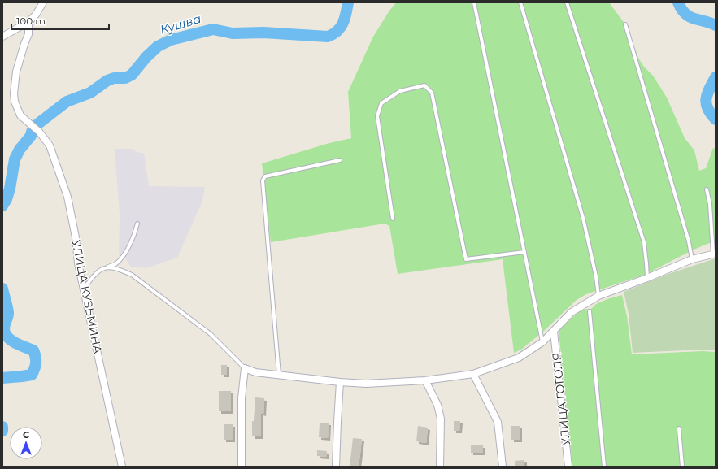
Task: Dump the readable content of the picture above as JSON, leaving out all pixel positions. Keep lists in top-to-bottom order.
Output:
{
  "streets": {
    "street": ["УЛИЦА КУЗЬМИНА", "УЛИЦА ГОГОЛЯ"]
  },
  "water": ["Кушва"],
  "scale_bar": "100 m",
  "north": "top"
}
